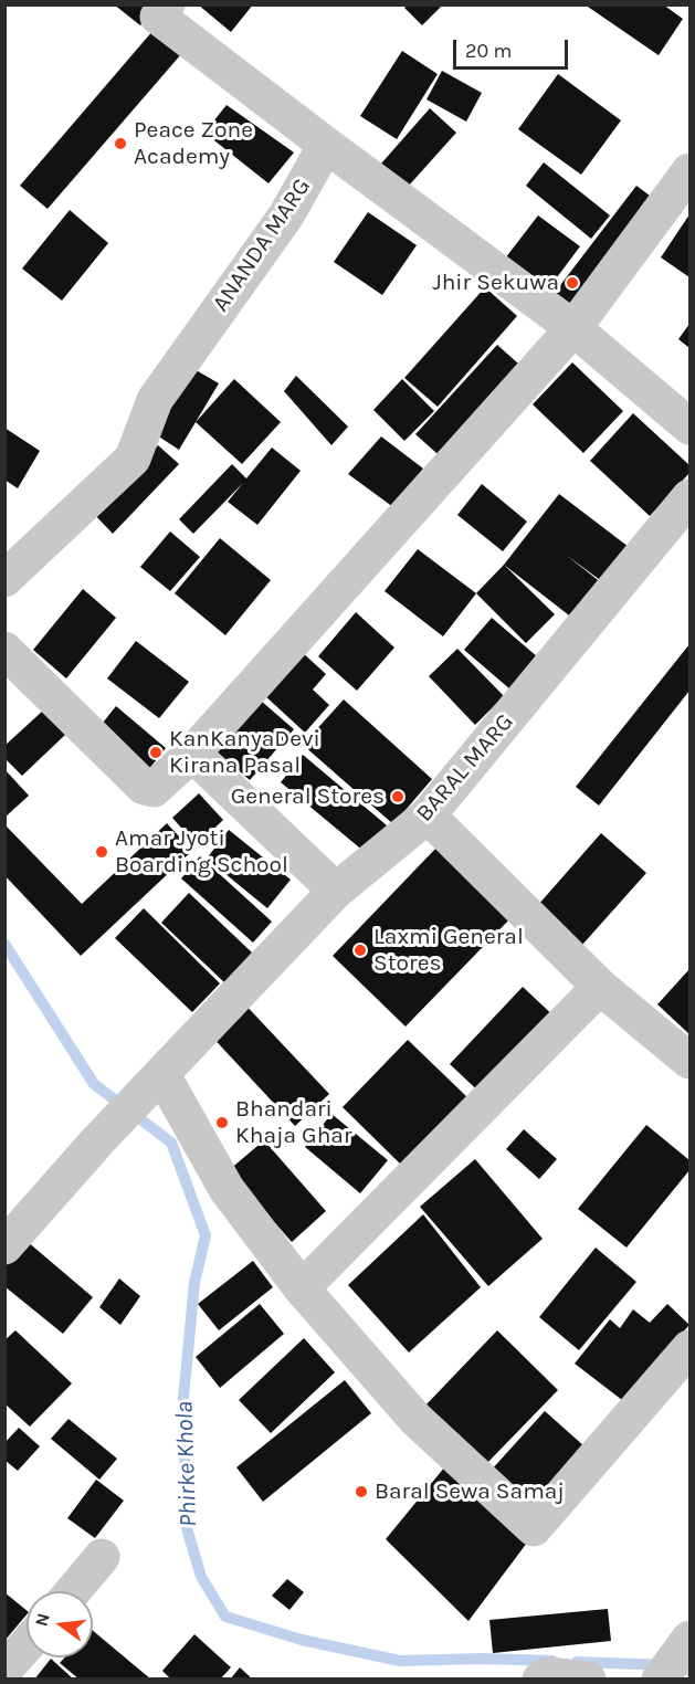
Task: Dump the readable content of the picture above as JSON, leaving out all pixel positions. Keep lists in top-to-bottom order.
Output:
{
  "streets": {
    "street": ["ANANDA MARG", "BARAL MARG"]
  },
  "water": ["Phirke Khola"],
  "places": [
    "Peace Zone Academy",
    "Jhir Sekuwa",
    "KanKanyaDevi Kirana Pasal",
    "General Stores",
    "Amar Jyoti Boarding School",
    "Laxmi General Stores",
    "Bhandari Khaja Ghar",
    "Baral Sewa Samaj"
  ],
  "scale_bar": "20 m",
  "north": "left"
}
